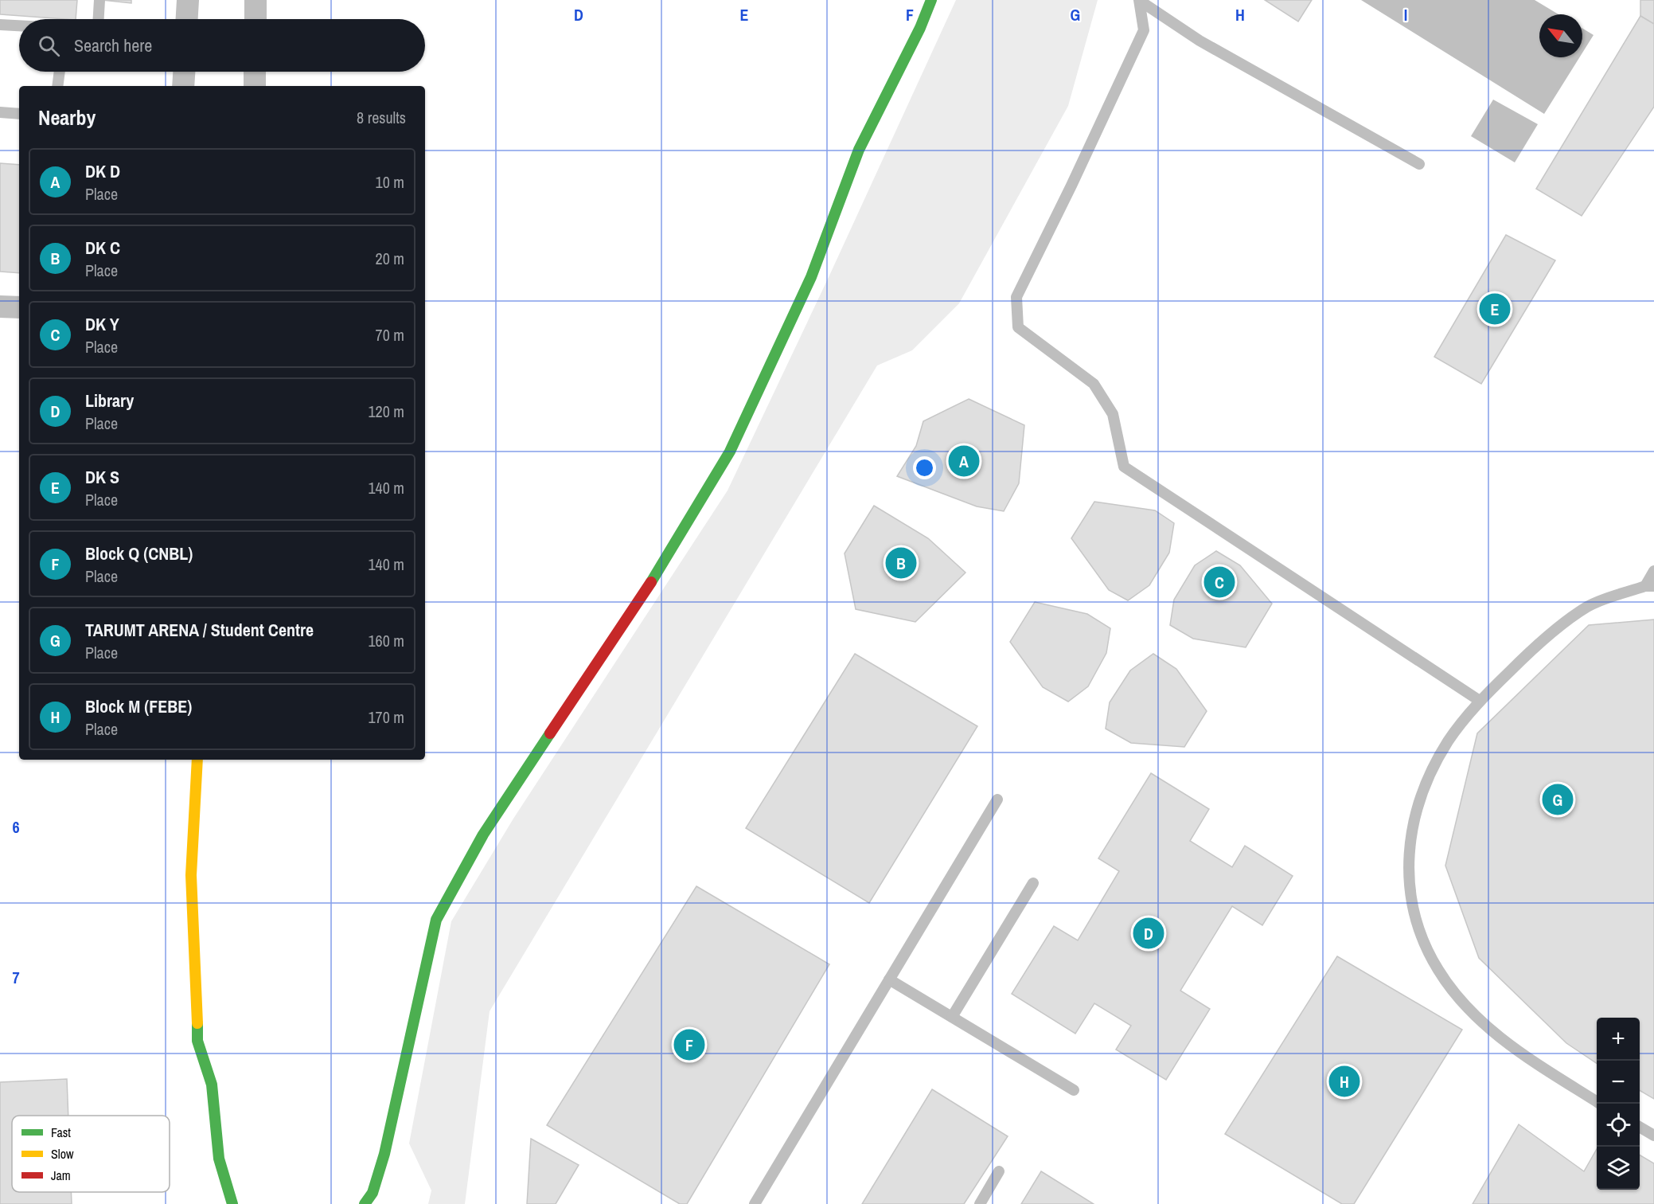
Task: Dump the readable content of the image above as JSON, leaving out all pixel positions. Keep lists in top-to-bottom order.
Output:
{
  "legend": ["Fast", "Slow", "Jam"],
  "north": "top left",
  "page": {
    "search": "Search here",
    "heading": ["Nearby", "8 results"],
    "list": [
      {
        "mark": "A",
        "name": "DK D",
        "note": "Place",
        "value": "10 m"
      },
      {
        "mark": "B",
        "name": "DK C",
        "note": "Place",
        "value": "20 m"
      },
      {
        "mark": "C",
        "name": "DK Y",
        "note": "Place",
        "value": "70 m"
      },
      {
        "mark": "D",
        "name": "Library",
        "note": "Place",
        "value": "120 m"
      },
      {
        "mark": "E",
        "name": "DK S",
        "note": "Place",
        "value": "140 m"
      },
      {
        "mark": "F",
        "name": "Block Q (CNBL)",
        "note": "Place",
        "value": "140 m"
      },
      {
        "mark": "G",
        "name": "TARUMT ARENA / Student Centre",
        "note": "Place",
        "value": "160 m"
      },
      {
        "mark": "H",
        "name": "Block M (FEBE)",
        "note": "Place",
        "value": "170 m"
      }
    ],
    "pins": [
      "E",
      "A",
      "B",
      "C",
      "G",
      "D",
      "F",
      "H"
    ],
    "map_buttons": ["+", "−"]
  },
  "grid": {
    "columns": [
      "D",
      "E",
      "F",
      "G",
      "H",
      "I"
    ],
    "rows": ["6", "7"]
  }
}
